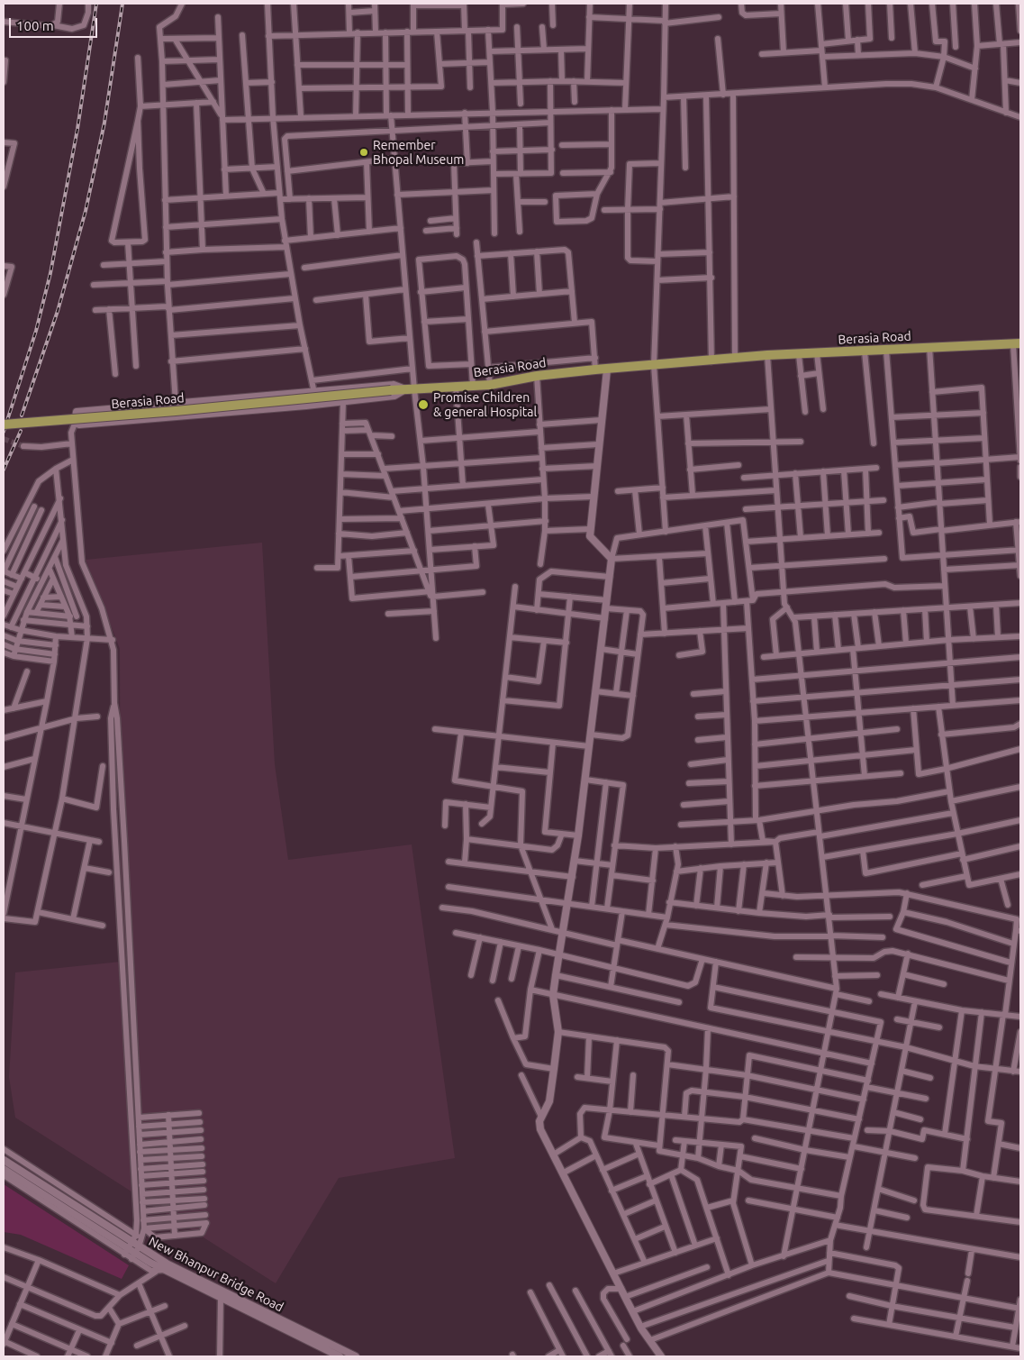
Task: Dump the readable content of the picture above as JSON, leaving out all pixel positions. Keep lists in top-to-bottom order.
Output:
{
  "streets": {
    "main road": ["Berasia Road"],
    "street": ["New Bhanpur Bridge Road"]
  },
  "places": ["Remember Bhopal Museum", "Promise Children & general Hospital"],
  "scale_bar": "100 m"
}
